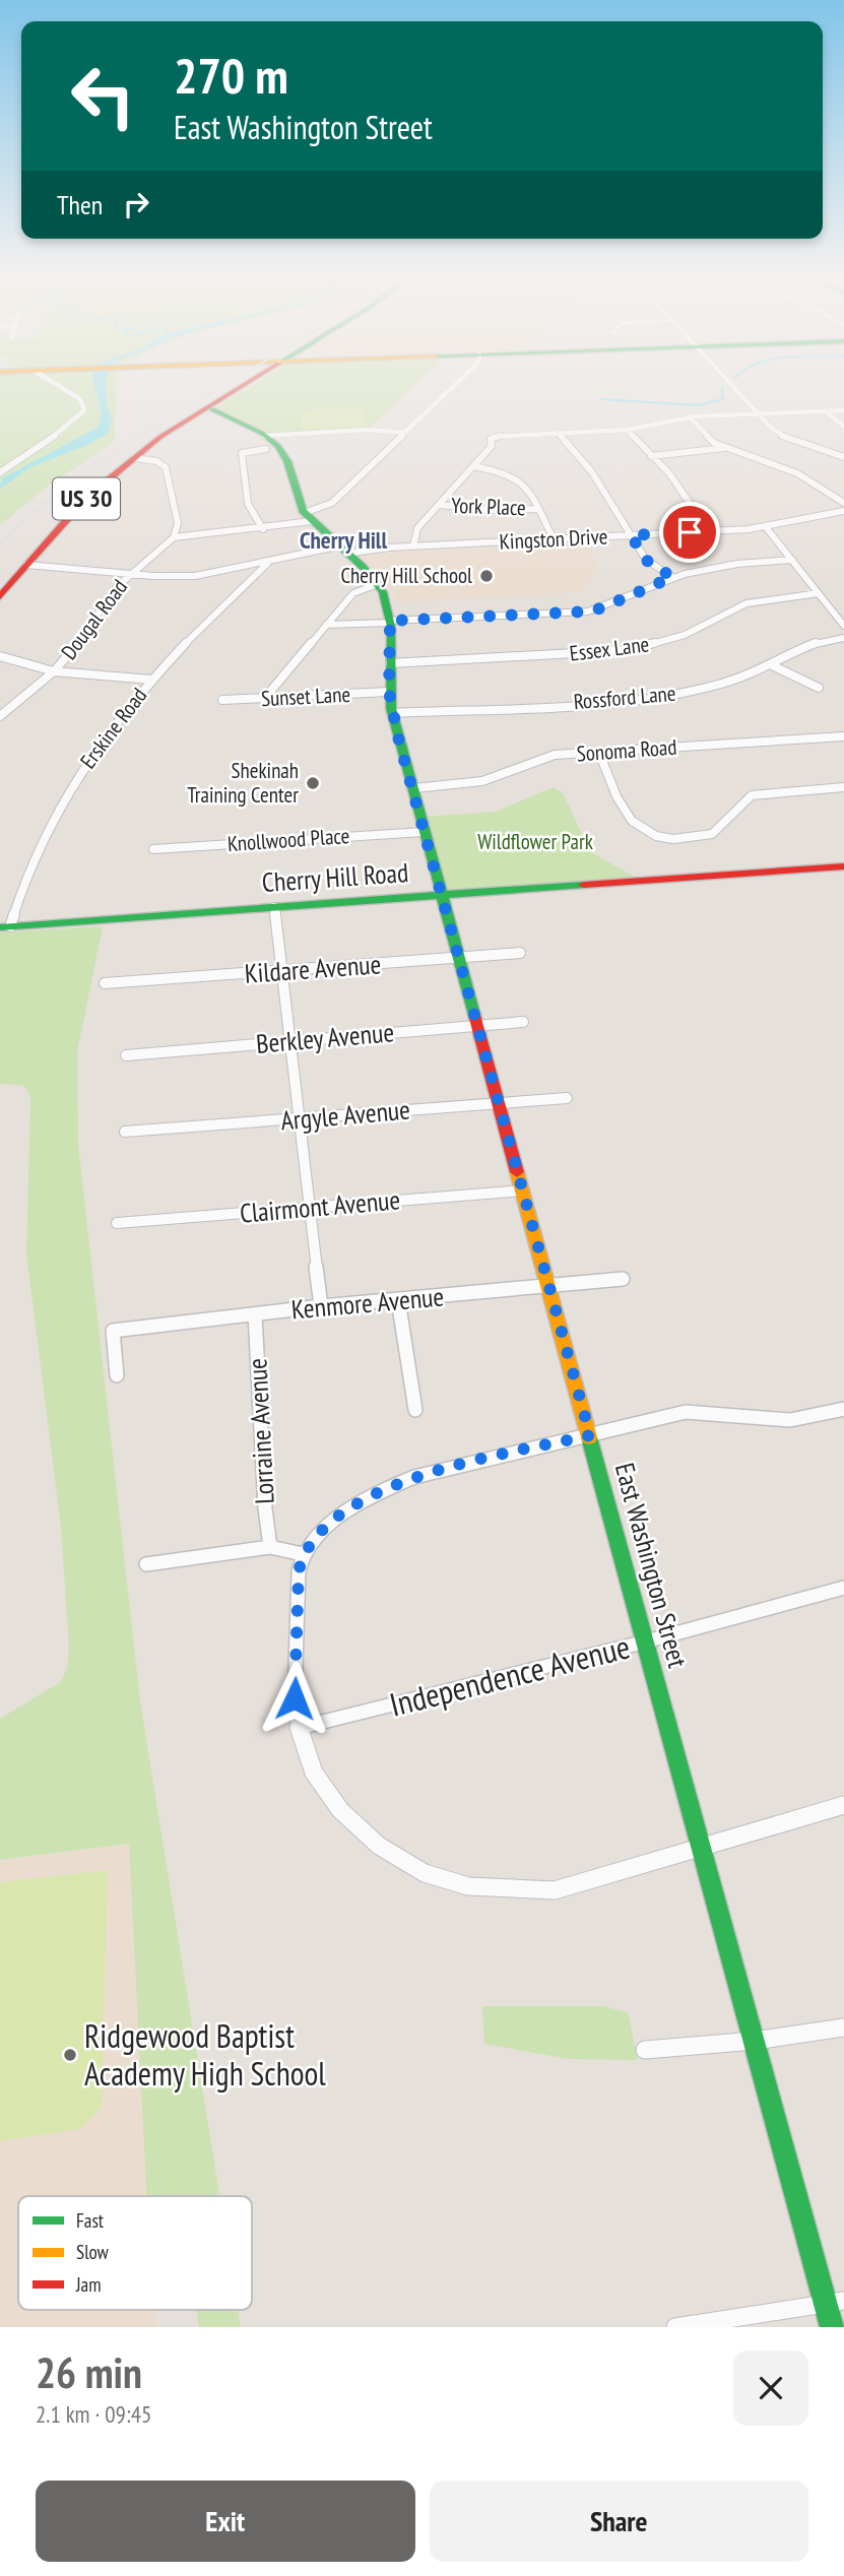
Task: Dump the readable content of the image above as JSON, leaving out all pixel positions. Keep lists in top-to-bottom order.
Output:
{
  "streets": {
    "main road": ["US 30", "Cherry Hill Road", "East Washington Street"],
    "street": [
      "York Place",
      "Kingston Drive",
      "Dougal Road",
      "Essex Lane",
      "Sunset Lane",
      "Rossford Lane",
      "Erskine Road",
      "Sonoma Road",
      "Knollwood Place",
      "Kildare Avenue",
      "Berkley Avenue",
      "Argyle Avenue",
      "Clairmont Avenue",
      "Kenmore Avenue",
      "Lorraine Avenue",
      "Independence Avenue"
    ]
  },
  "crossings": [
    ["US 30", "Kingston Drive"],
    ["US 30", "East Washington Street"],
    ["Kingston Drive", "Dougal Road"],
    ["Kingston Drive", "Erskine Road"],
    ["Kingston Drive", "East Washington Street"],
    ["Essex Lane", "East Washington Street"],
    ["Sunset Lane", "East Washington Street"],
    ["Rossford Lane", "East Washington Street"],
    ["Erskine Road", "Cherry Hill Road"],
    ["Sonoma Road", "East Washington Street"],
    ["Knollwood Place", "East Washington Street"],
    ["Cherry Hill Road", "East Washington Street"],
    ["Kildare Avenue", "East Washington Street"],
    ["Berkley Avenue", "East Washington Street"],
    ["Argyle Avenue", "East Washington Street"],
    ["Clairmont Avenue", "East Washington Street"],
    ["Kenmore Avenue", "Lorraine Avenue"],
    ["Kenmore Avenue", "East Washington Street"],
    ["East Washington Street", "Independence Avenue"]
  ],
  "districts": ["Cherry Hill"],
  "parks": ["Wildflower Park"],
  "places": ["Cherry Hill School", "Shekinah Training Center", "Ridgewood Baptist Academy High School"],
  "legend": ["Fast", "Slow", "Jam"],
  "page": {
    "turn": ["270 m", "East Washington Street"],
    "then": "Then",
    "heading": ["26 min", "2.1 km · 09:45"],
    "buttons": ["Exit", "Share"]
  }
}
